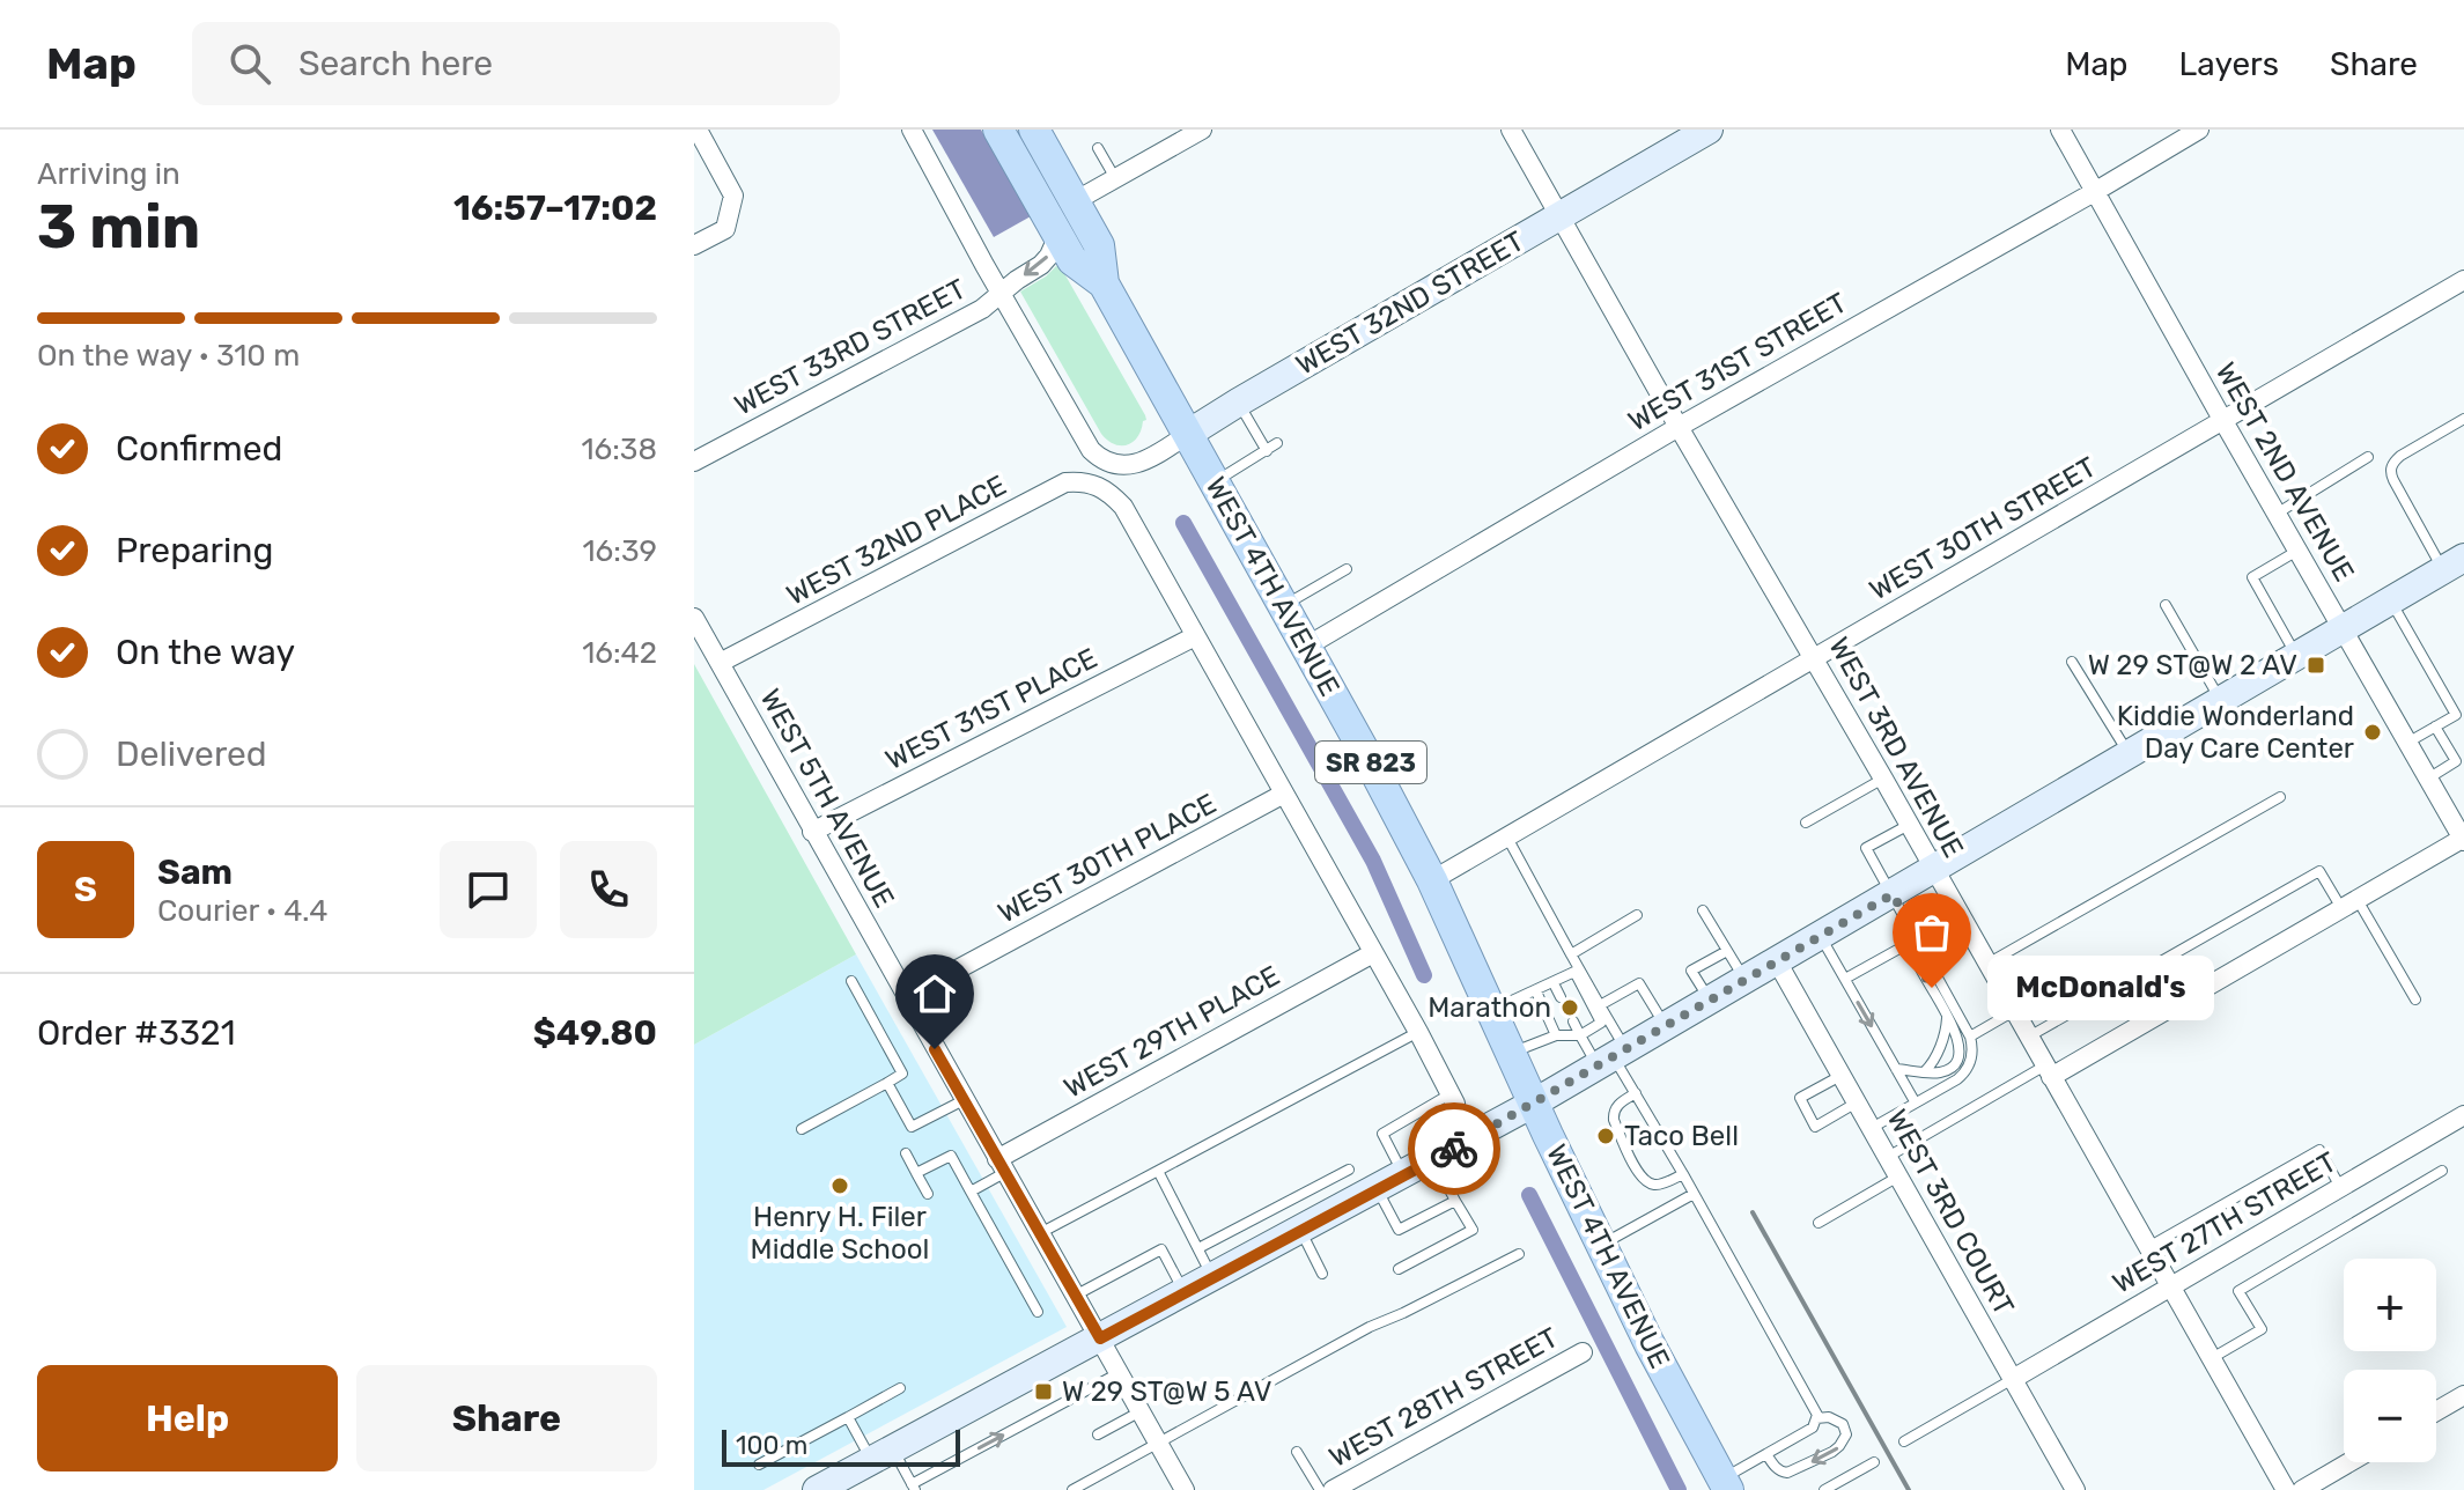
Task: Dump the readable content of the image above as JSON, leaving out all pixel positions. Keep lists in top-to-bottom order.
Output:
{
  "streets": {
    "main road": ["WEST 4TH AVENUE", "SR 823"],
    "street": [
      "WEST 32ND STREET",
      "WEST 33RD STREET",
      "WEST 31ST STREET",
      "WEST 2ND AVENUE",
      "WEST 30TH STREET",
      "WEST 32ND PLACE",
      "WEST 31ST PLACE",
      "WEST 3RD AVENUE",
      "WEST 5TH AVENUE",
      "WEST 30TH PLACE",
      "WEST 29TH PLACE",
      "WEST 3RD COURT",
      "WEST 27TH STREET",
      "WEST 28TH STREET"
    ]
  },
  "crossings": [
    ["WEST 32ND STREET", "WEST 33RD STREET"],
    ["WEST 32ND STREET", "WEST 4TH AVENUE"],
    ["WEST 32ND STREET", "WEST 3RD AVENUE"],
    ["WEST 33RD STREET", "WEST 4TH AVENUE"],
    ["WEST 31ST STREET", "WEST 2ND AVENUE"],
    ["WEST 31ST STREET", "WEST 4TH AVENUE"],
    ["WEST 31ST STREET", "WEST 3RD AVENUE"],
    ["WEST 2ND AVENUE", "WEST 30TH STREET"],
    ["WEST 30TH STREET", "WEST 4TH AVENUE"],
    ["WEST 30TH STREET", "WEST 3RD AVENUE"],
    ["WEST 32ND PLACE", "WEST 31ST PLACE"],
    ["WEST 32ND PLACE", "WEST 5TH AVENUE"],
    ["WEST 31ST PLACE", "WEST 5TH AVENUE"],
    ["WEST 3RD AVENUE", "WEST 27TH STREET"],
    ["WEST 5TH AVENUE", "WEST 30TH PLACE"],
    ["WEST 5TH AVENUE", "WEST 29TH PLACE"],
    ["WEST 3RD COURT", "WEST 27TH STREET"]
  ],
  "places": {
    "transit": ["W 29 ST@W 2 AV", "W 29 ST@W 5 AV"],
    "other": [
      "Kiddie Wonderland Day Care Center",
      "McDonald's",
      "Marathon",
      "Taco Bell",
      "Henry H. Filer Middle School"
    ]
  },
  "scale_bar": "100 m",
  "page": {
    "header": "Map",
    "search": "Search here",
    "nav": ["Map", "Layers", "Share"],
    "heading": ["3 min", "Arriving in", "16:57–17:02"],
    "panel": [
      "Sam",
      "Courier · 4.4",
      "Order #3321",
      "$49.80"
    ],
    "bar": "On the way · 310 m",
    "list": [
      ["Confirmed", "16:38"],
      ["Preparing", "16:39"],
      ["On the way", "16:42"],
      "Delivered"
    ],
    "round": "S",
    "bubble": "McDonald's",
    "map_buttons": ["+", "−"],
    "buttons": ["Help", "Share"],
    "scale": "100 m"
  }
}
